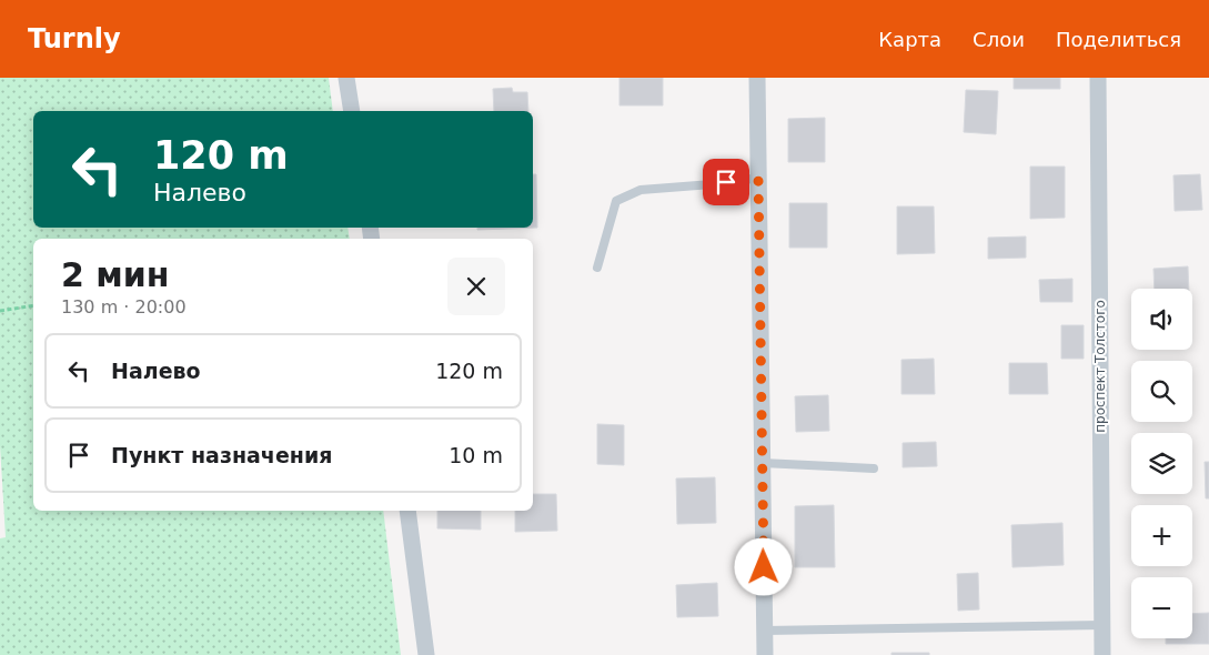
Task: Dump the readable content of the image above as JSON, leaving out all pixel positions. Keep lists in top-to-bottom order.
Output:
{
  "streets": {
    "street": ["проспект Толстого"]
  },
  "page": {
    "header": "Turnly",
    "nav": ["Карта", "Слои", "Поделиться"],
    "turn": ["120 m", "Налево"],
    "heading": ["2 мин", "130 m · 20:00"],
    "map_buttons": ["+", "−"],
    "list": [
      {
        "name": "Налево",
        "value": "120 m"
      },
      {
        "name": "Пункт назначения",
        "value": "10 m"
      }
    ]
  }
}
